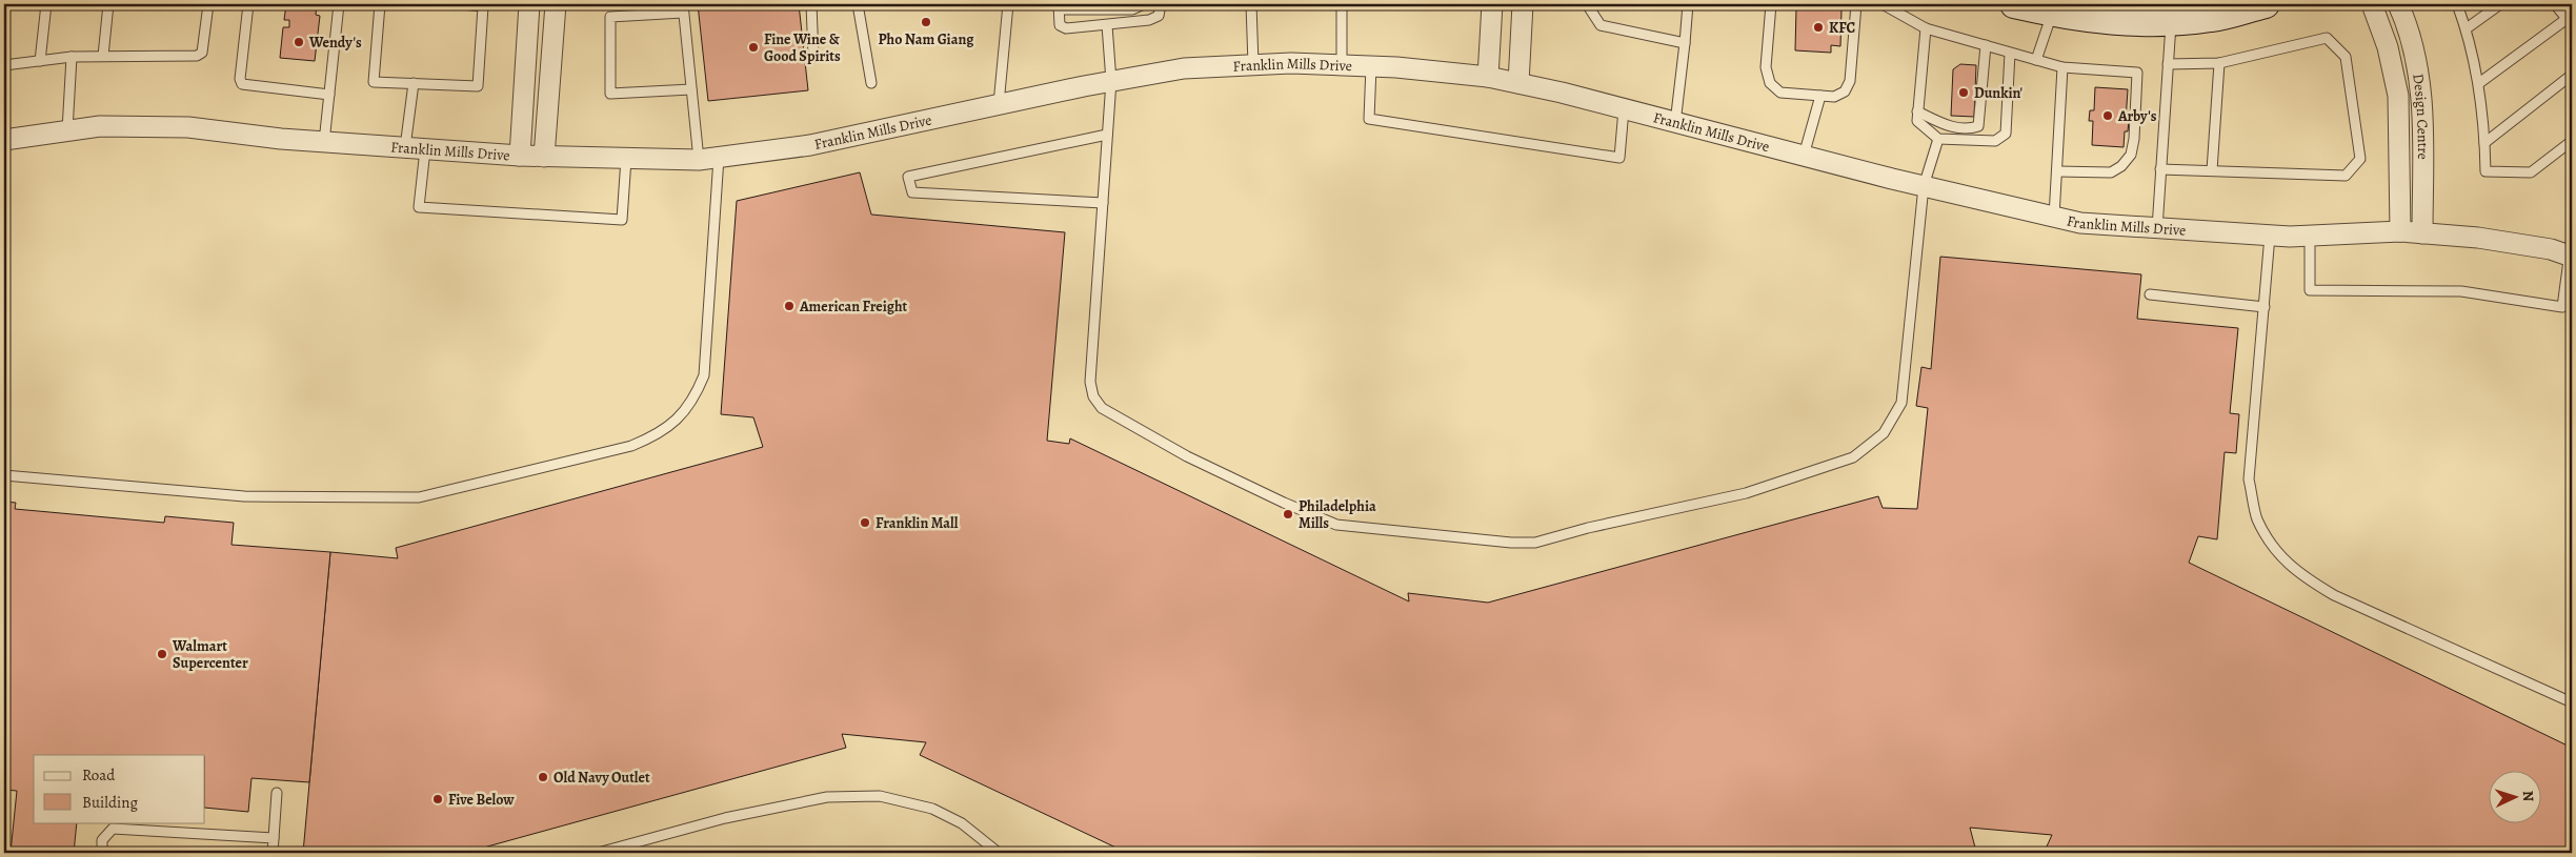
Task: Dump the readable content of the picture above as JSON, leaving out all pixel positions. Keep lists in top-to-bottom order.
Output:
{
  "streets": {
    "street": ["Franklin Mills Drive", "Design Centre"]
  },
  "crossings": [
    ["Franklin Mills Drive", "Design Centre"]
  ],
  "places": [
    "Pho Nam Giang",
    "KFC",
    "Wendy's",
    "Fine Wine & Good Spirits",
    "Dunkin'",
    "Arby's",
    "American Freight",
    "Philadelphia Mills",
    "Franklin Mall",
    "Walmart Supercenter",
    "Old Navy Outlet",
    "Five Below"
  ],
  "legend": ["Road", "Building"],
  "north": "right"
}
